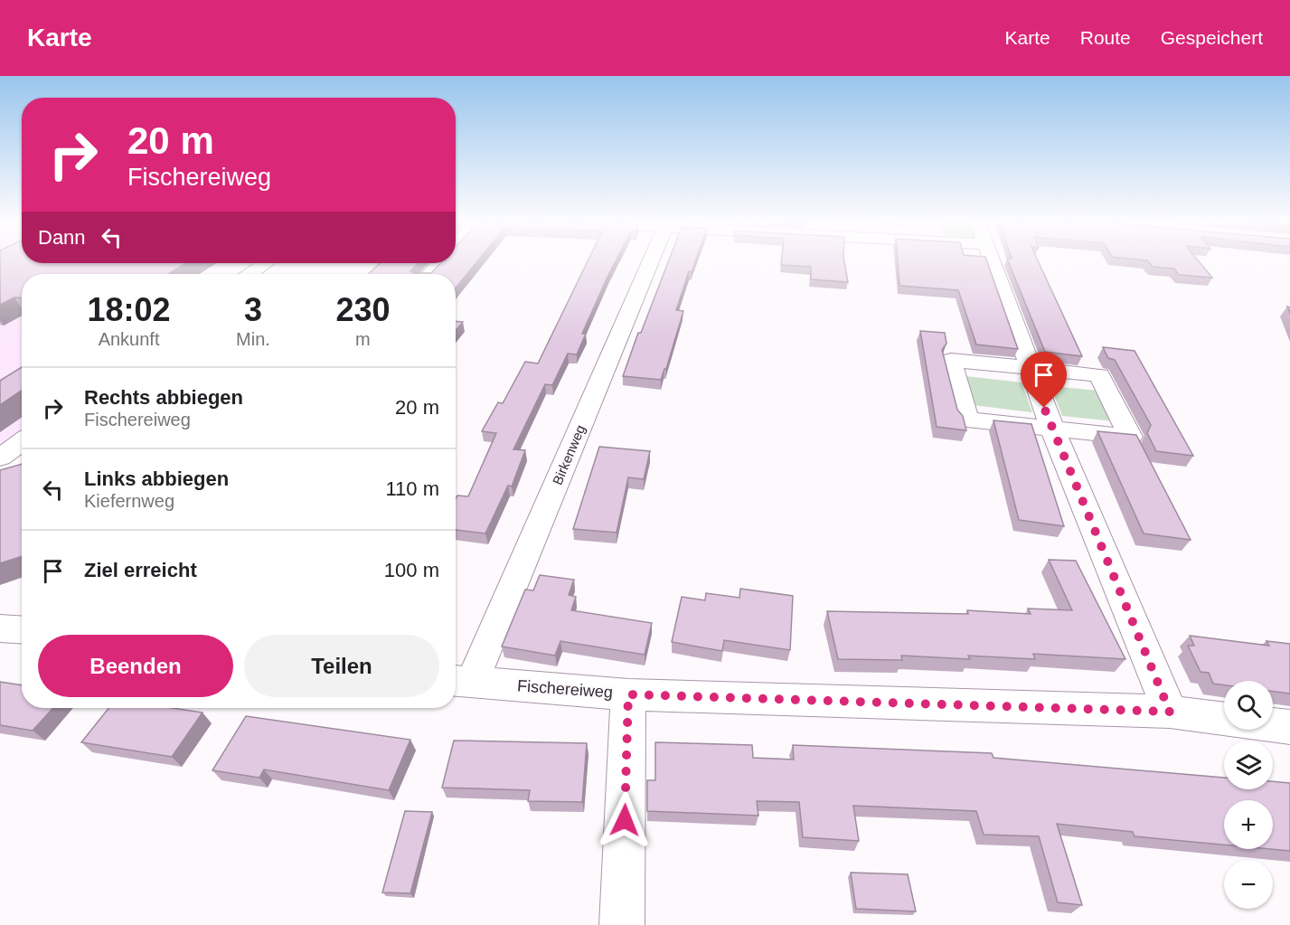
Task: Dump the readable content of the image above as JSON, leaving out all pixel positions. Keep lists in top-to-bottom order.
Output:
{
  "streets": {
    "street": ["Birkenweg", "Fischereiweg"]
  },
  "crossings": [
    ["Birkenweg", "Fischereiweg"]
  ],
  "page": {
    "header": "Karte",
    "nav": ["Karte", "Route", "Gespeichert"],
    "turn": ["20 m", "Fischereiweg"],
    "then": "Dann",
    "eta": [
      "18:02",
      "Ankunft",
      "3",
      "Min.",
      "230",
      "m"
    ],
    "list": [
      {
        "name": "Rechts abbiegen",
        "note": "Fischereiweg",
        "value": "20 m"
      },
      {
        "name": "Links abbiegen",
        "note": "Kiefernweg",
        "value": "110 m"
      },
      {
        "name": "Ziel erreicht",
        "value": "100 m"
      }
    ],
    "buttons": ["Beenden", "Teilen"],
    "map_buttons": ["+", "−"]
  }
}
